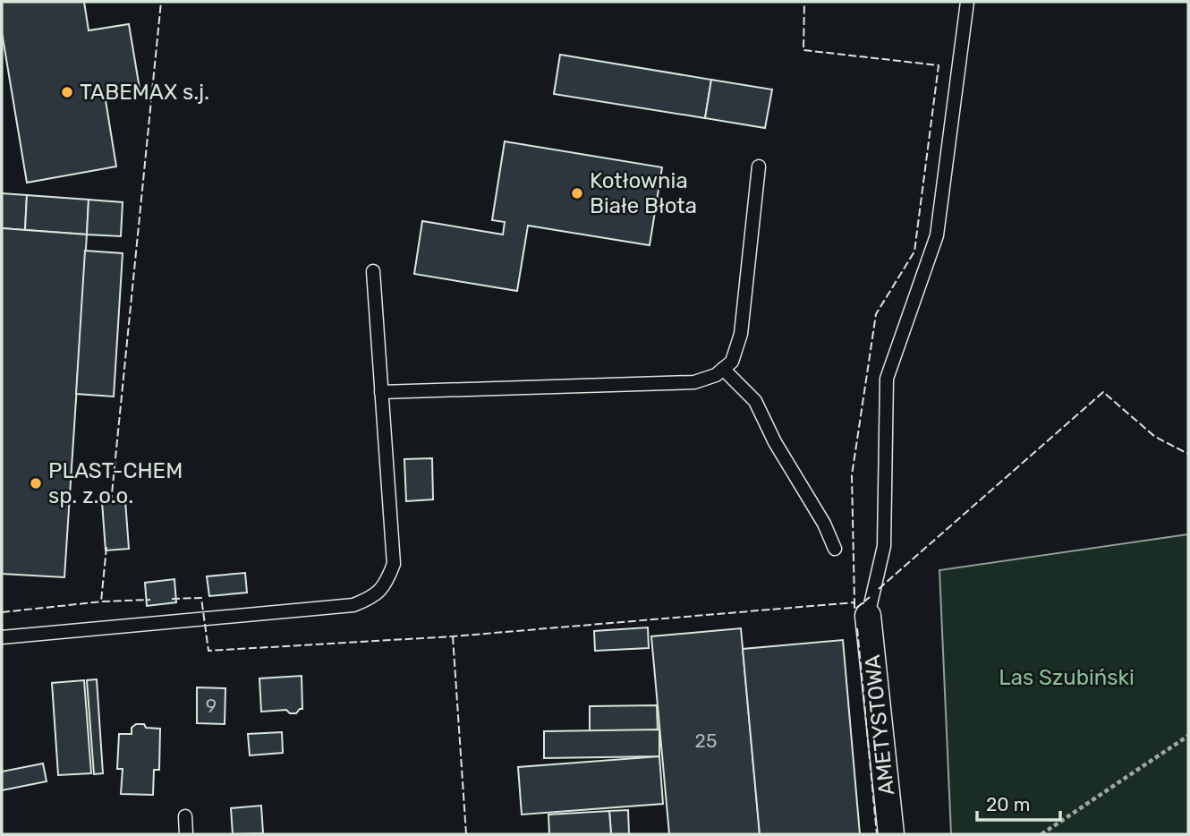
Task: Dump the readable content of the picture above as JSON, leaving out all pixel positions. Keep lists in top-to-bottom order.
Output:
{
  "streets": {
    "street": ["AMETYSTOWA"]
  },
  "parks": ["Las Szubiński"],
  "places": ["TABEMAX s.j.", "Kotłownia Białe Błota", "PLAST-CHEM sp. z.o.o."],
  "house_numbers": ["9", "25"],
  "scale_bar": "20 m"
}
